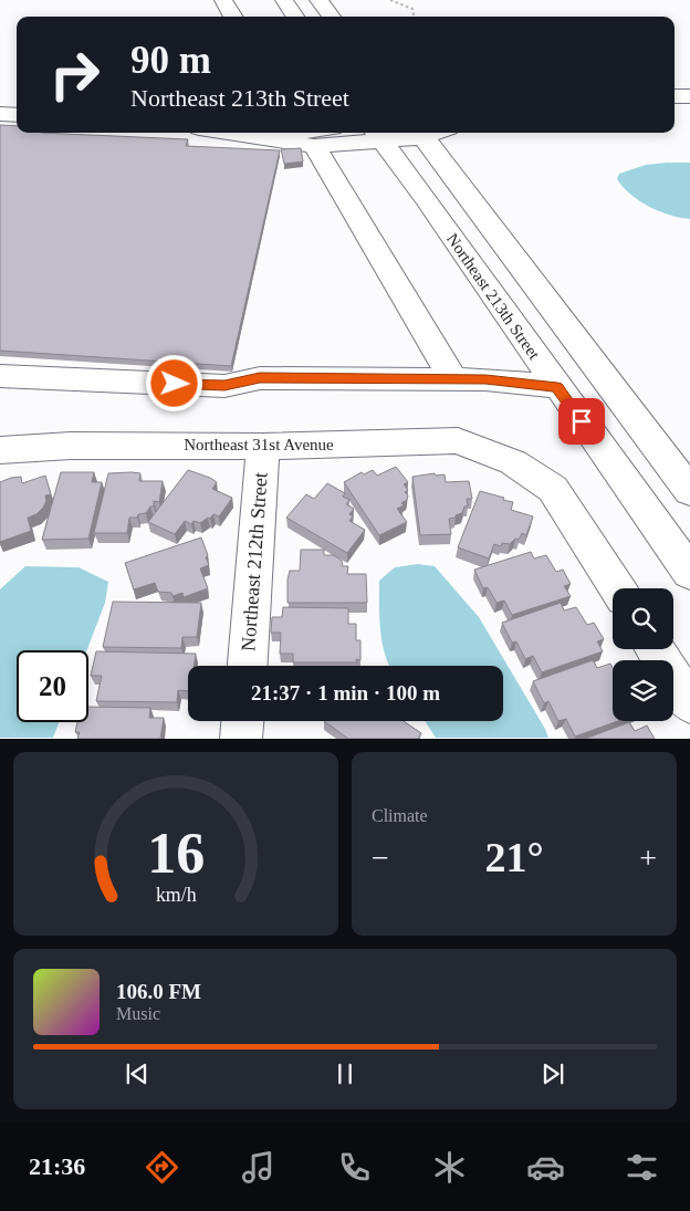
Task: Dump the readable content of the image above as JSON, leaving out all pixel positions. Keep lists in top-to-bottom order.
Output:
{
  "streets": {
    "street": ["Northeast 213th Street", "Northeast 31st Avenue", "Northeast 212th Street"]
  },
  "crossings": [
    ["Northeast 31st Avenue", "Northeast 212th Street"]
  ],
  "page": {
    "turn": ["90 m", "Northeast 213th Street"],
    "limit": "20",
    "trip": "21:37 · 1 min · 100 m",
    "tile": "Climate",
    "heat": ["−", "21°", "+"],
    "song": ["106.0 FM", "Music"],
    "tabs": "21:36",
    "gauge": ["16", "km/h"]
  }
}
